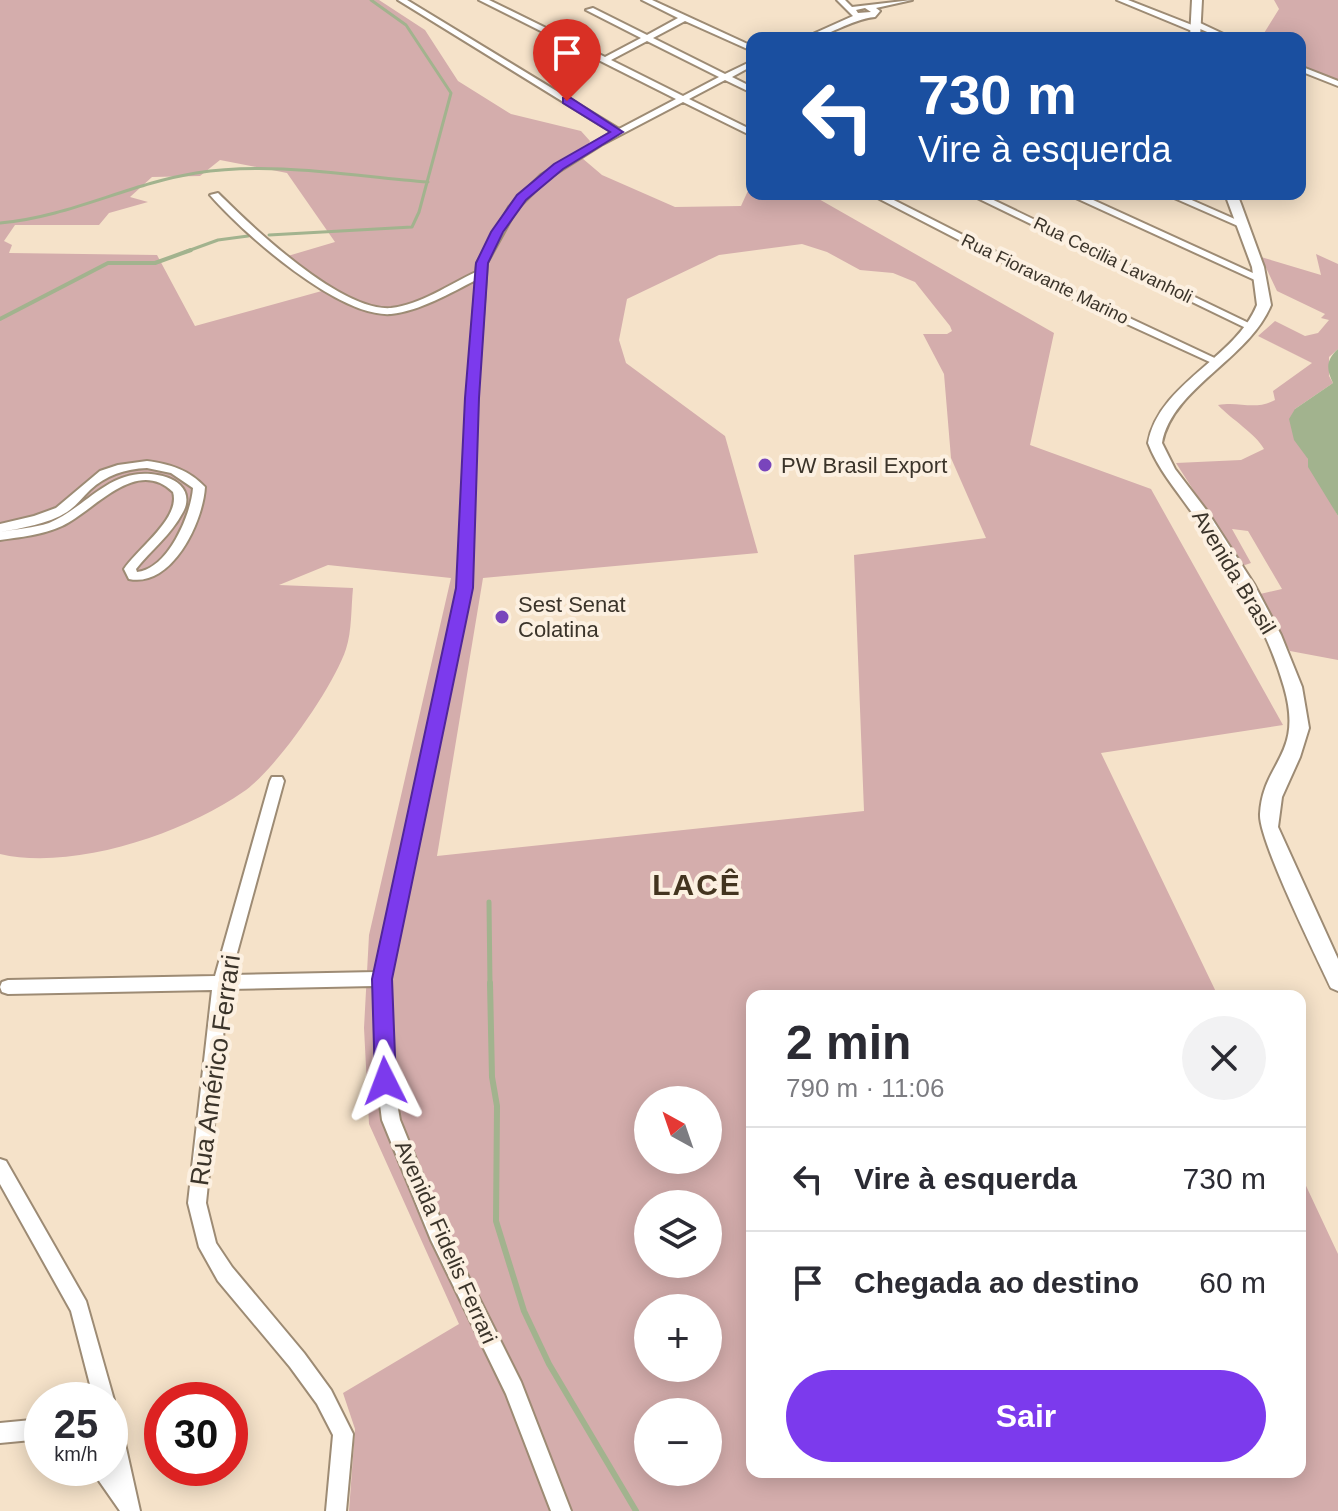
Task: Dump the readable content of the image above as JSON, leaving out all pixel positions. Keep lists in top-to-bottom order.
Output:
{
  "streets": {
    "main road": ["Avenida Brasil"],
    "street": [
      "Rua Cecilia Lavanholi",
      "Rua Fioravante Marino",
      "Rua Américo Ferrari",
      "Avenida Fidelis Ferrari"
    ]
  },
  "crossings": [
    ["Rua Cecilia Lavanholi", "Avenida Brasil"],
    ["Rua Fioravante Marino", "Avenida Brasil"]
  ],
  "districts": ["LACÊ"],
  "places": ["PW Brasil Export", "Sest Senat Colatina"],
  "north": "top left",
  "page": {
    "turn": ["730 m", "Vire à esquerda"],
    "heading": ["2 min", "790 m · 11:06"],
    "map_buttons": ["+", "−"],
    "list": [
      {
        "name": "Vire à esquerda",
        "value": "730 m"
      },
      {
        "name": "Chegada ao destino",
        "value": "60 m"
      }
    ],
    "buttons": "Sair",
    "speed": "25 km/h",
    "limit": "30"
  }
}
